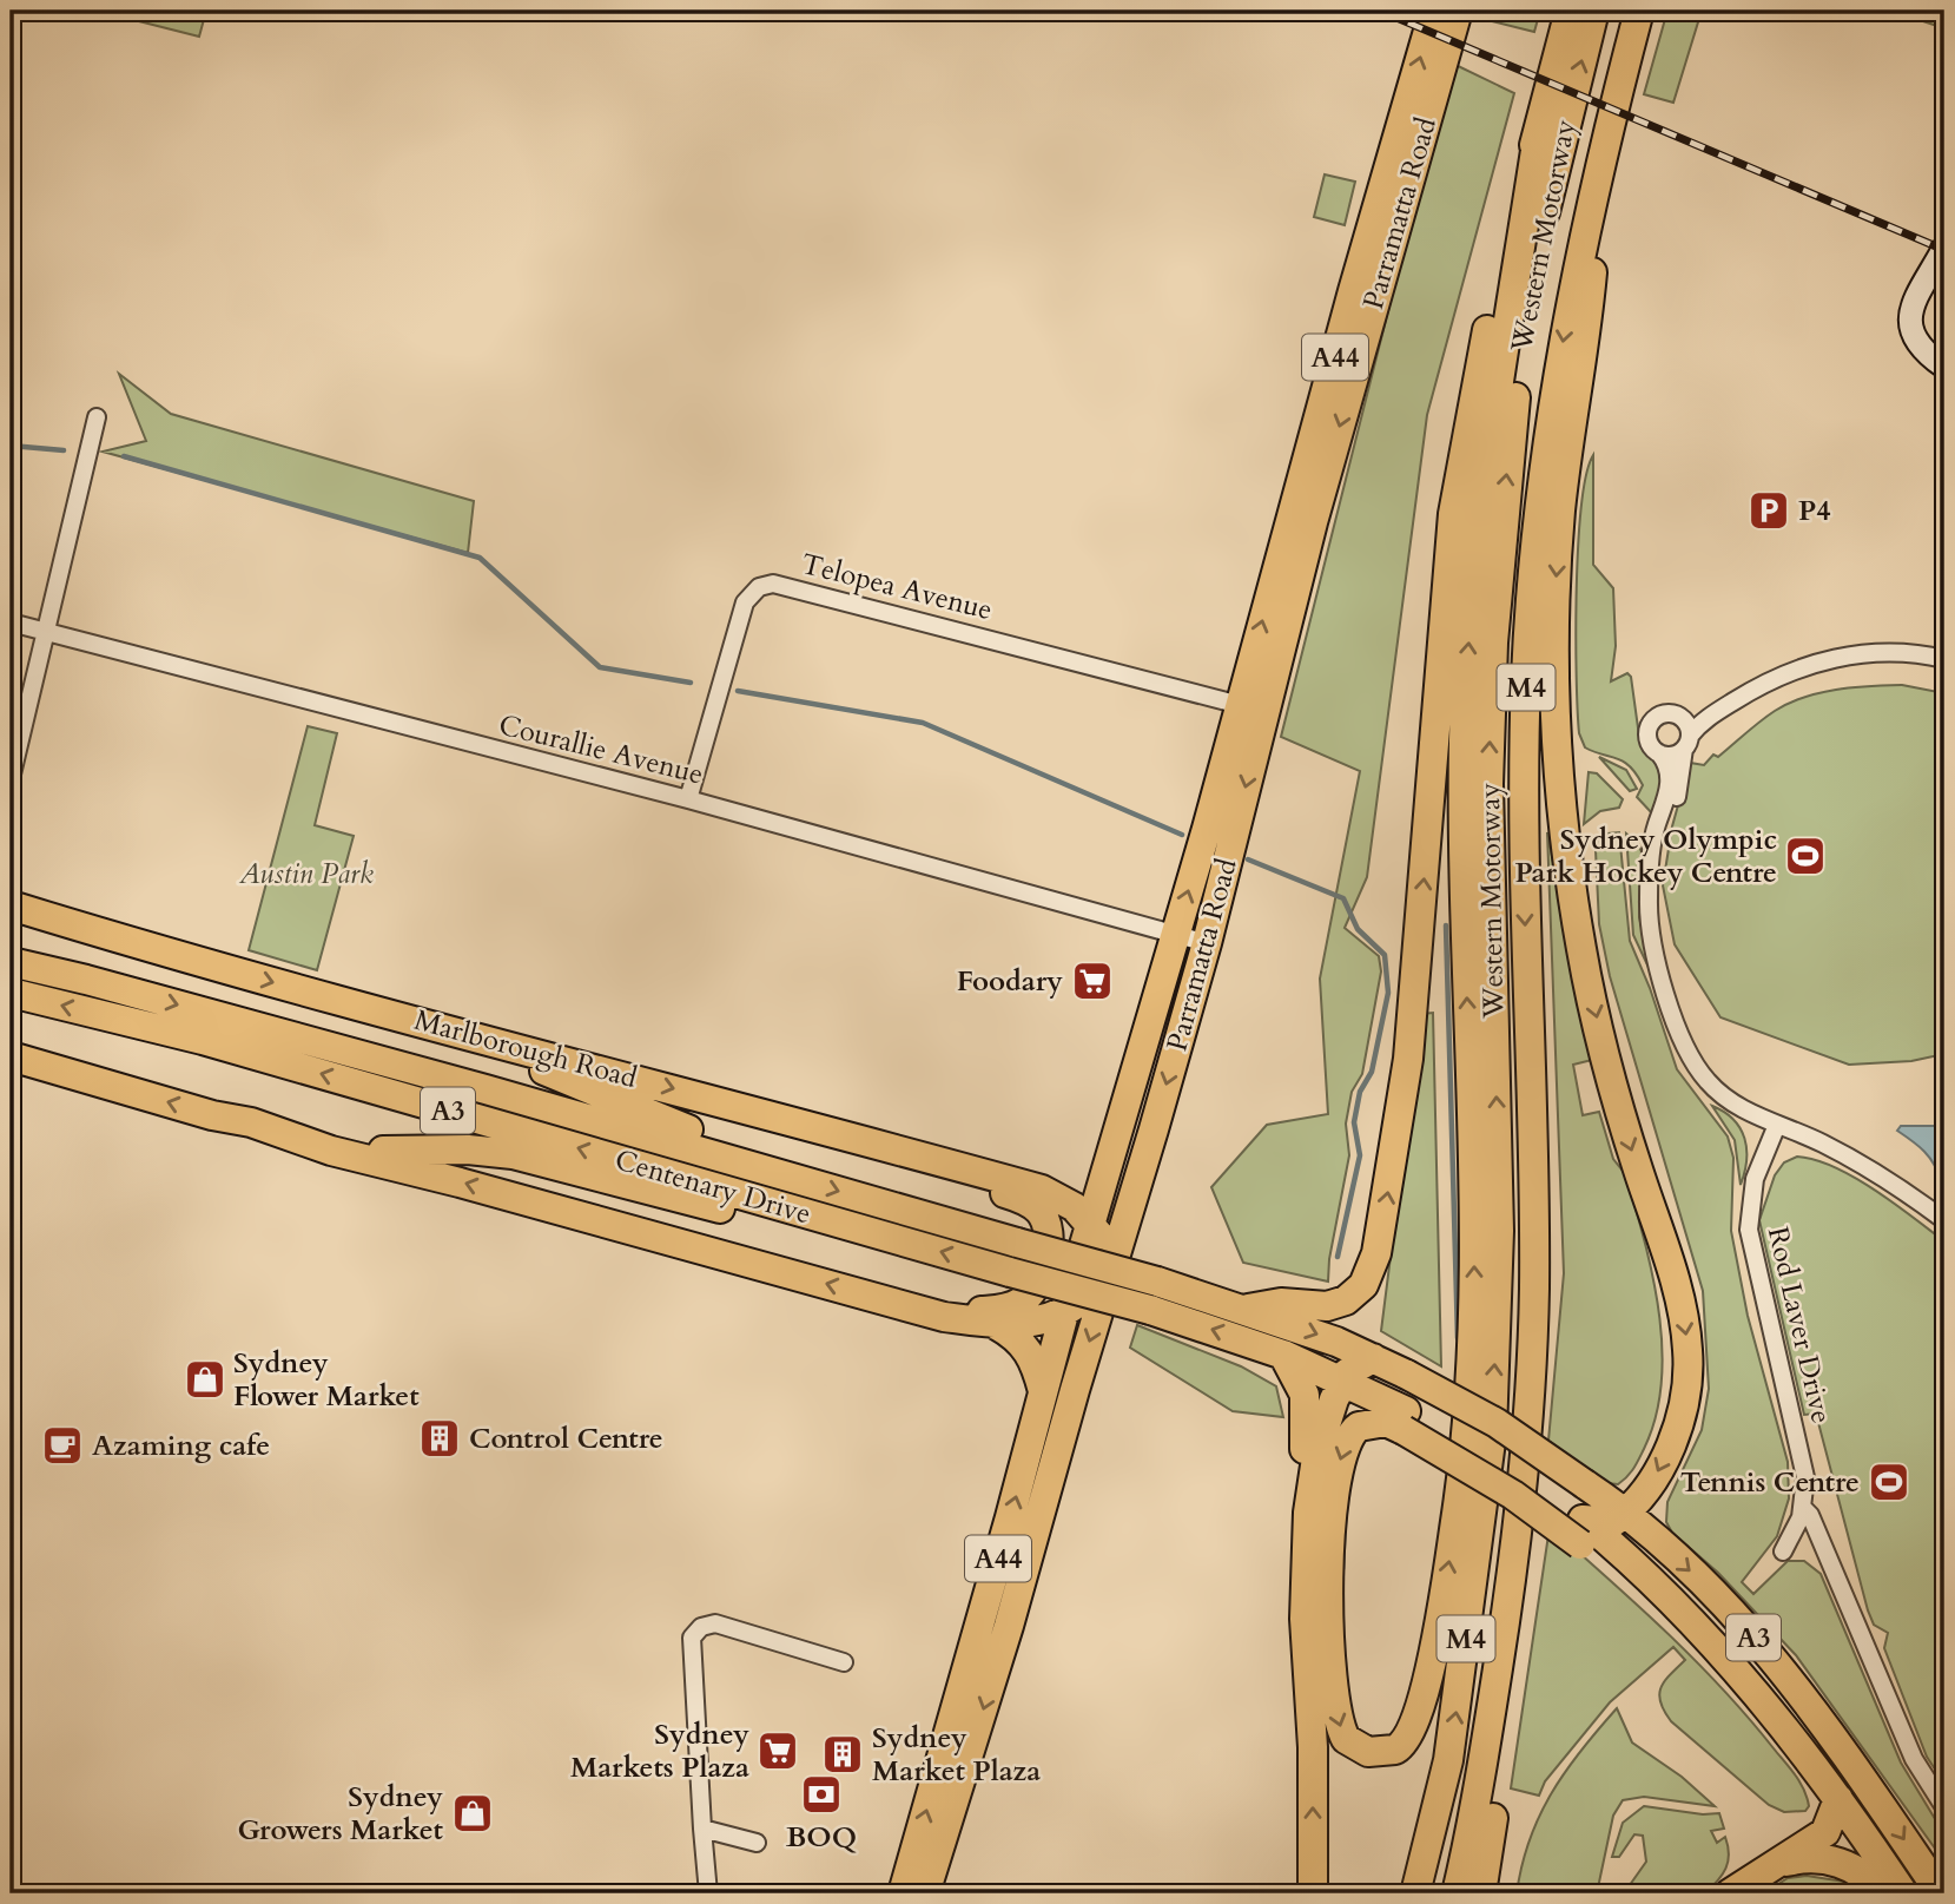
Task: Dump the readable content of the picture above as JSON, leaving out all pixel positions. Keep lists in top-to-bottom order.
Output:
{
  "streets": {
    "highway": [
      "Parramatta Road",
      "Western Motorway",
      "A44",
      "M4",
      "Marlborough Road",
      "A3",
      "Centenary Drive"
    ],
    "street": ["Telopea Avenue", "Courallie Avenue", "Rod Laver Drive"]
  },
  "crossings": [
    ["Parramatta Road", "Telopea Avenue"],
    ["Parramatta Road", "Courallie Avenue"],
    ["Parramatta Road", "Marlborough Road"],
    ["Telopea Avenue", "Courallie Avenue"],
    ["A3", "Centenary Drive"]
  ],
  "parks": ["Austin Park"],
  "places": {
    "parking": ["P4"],
    "sports": ["Sydney Olympic Park Hockey Centre", "Tennis Centre"],
    "supermarket": ["Foodary", "Sydney Markets Plaza"],
    "shop": ["Sydney Flower Market", "Sydney Growers Market"],
    "building": ["Control Centre", "Sydney Market Plaza"],
    "cafe": ["Azaming cafe"],
    "bank": ["BOQ"]
  }
}
